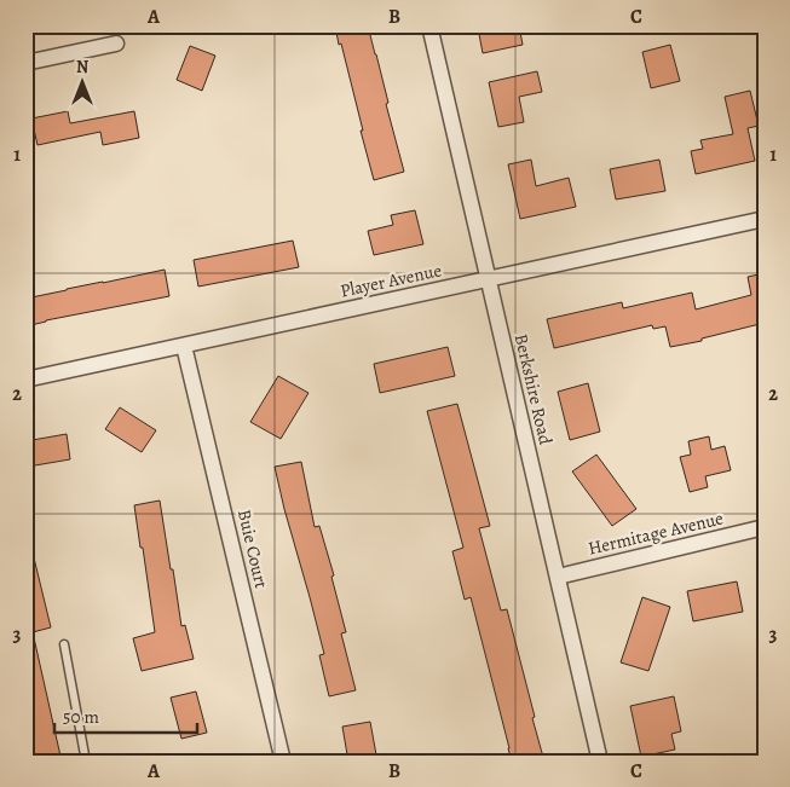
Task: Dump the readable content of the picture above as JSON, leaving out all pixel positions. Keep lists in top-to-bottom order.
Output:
{
  "streets": {
    "street": [
      "Player Avenue",
      "Berkshire Road",
      "Hermitage Avenue",
      "Buie Court"
    ]
  },
  "crossings": [
    ["Player Avenue", "Berkshire Road"],
    ["Player Avenue", "Buie Court"],
    ["Berkshire Road", "Hermitage Avenue"]
  ],
  "scale_bar": "50 m",
  "north": "top",
  "grid": {
    "columns": ["A", "B", "C"],
    "rows": ["1", "2", "3"]
  }
}
